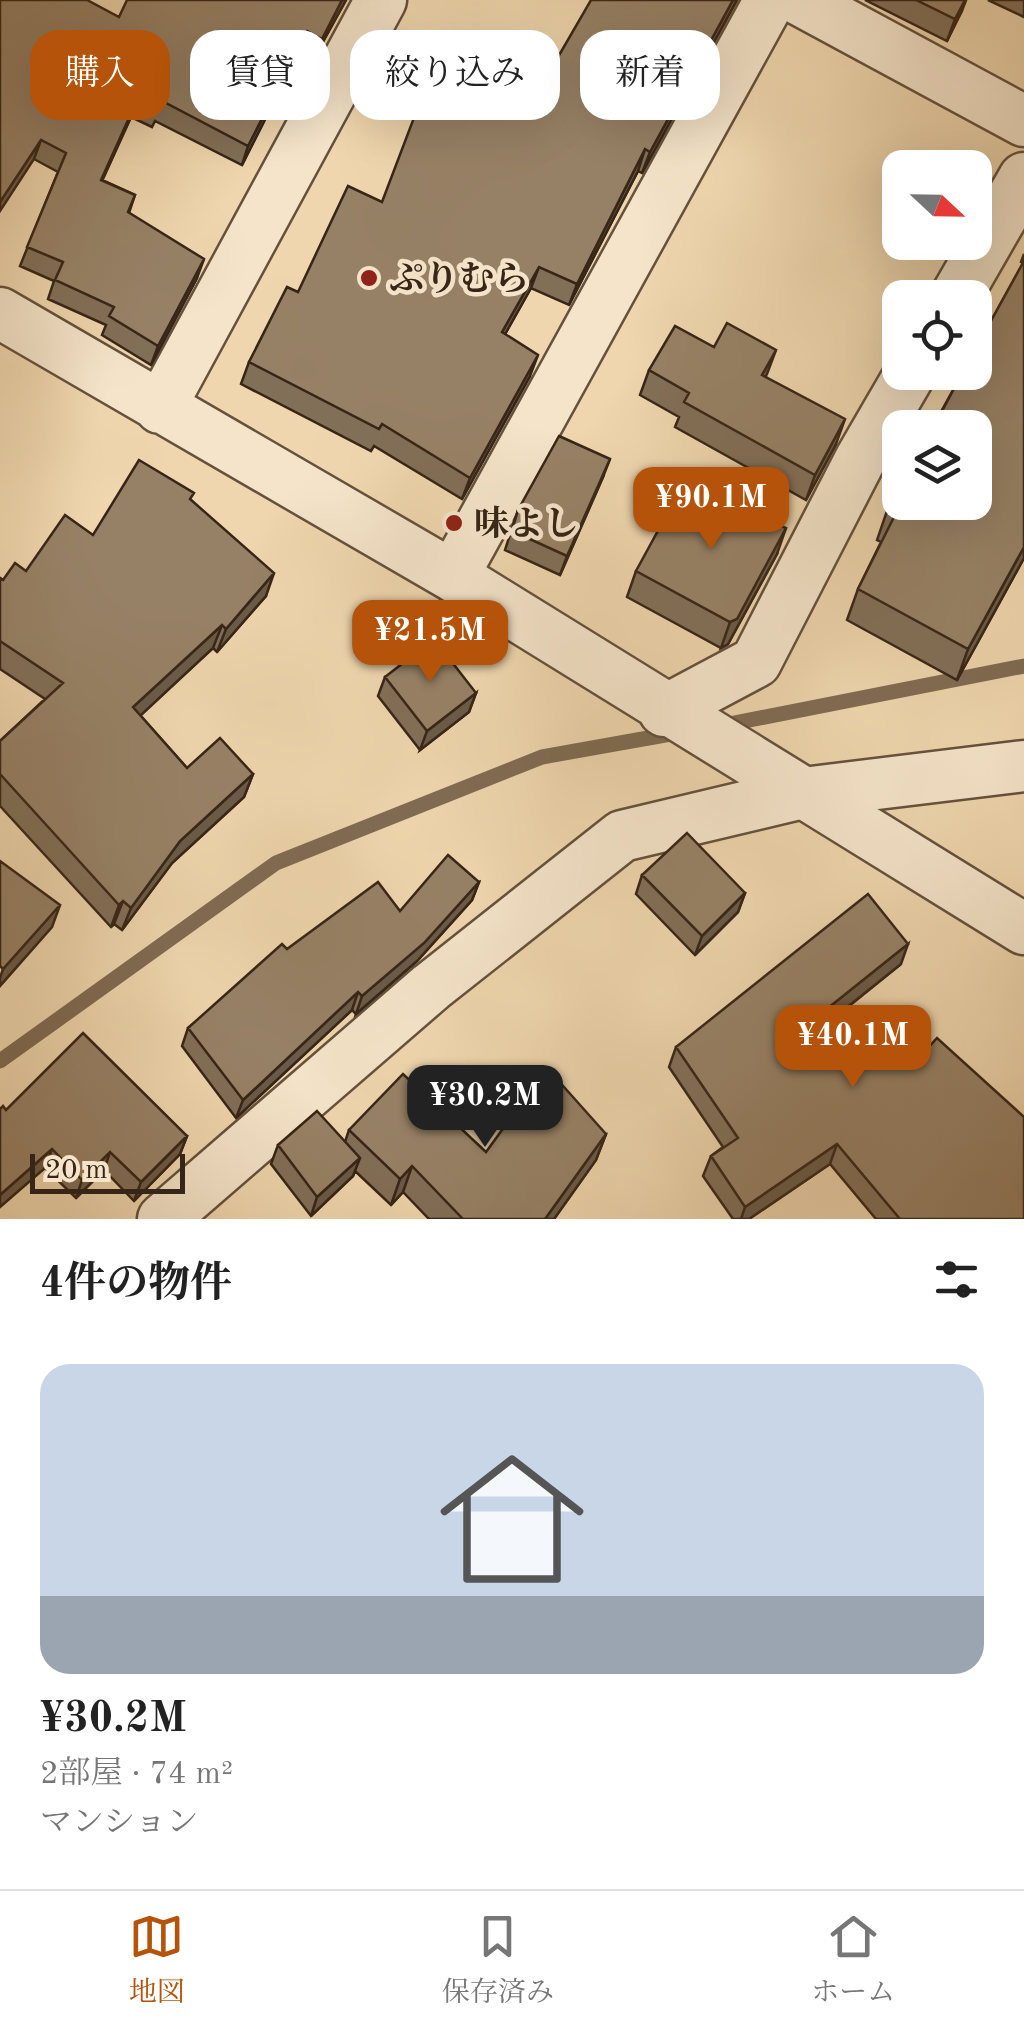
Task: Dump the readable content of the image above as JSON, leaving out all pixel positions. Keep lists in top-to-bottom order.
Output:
{
  "places": ["ぷりむら", "味よし"],
  "scale_bar": "20 m",
  "north": "right",
  "page": {
    "chip": [
      "購入",
      "賃貸",
      "絞り込み",
      "新着"
    ],
    "price": [
      "¥90.1M",
      "¥21.5M",
      "¥40.1M",
      "¥30.2M"
    ],
    "scale": "20 m",
    "heading": "4件の物件",
    "list": [
      {
        "name": "¥30.2M",
        "note": "2部屋 · 74 m² · マンション"
      }
    ],
    "tabs": ["地図", "保存済み", "ホーム"]
  }
}
